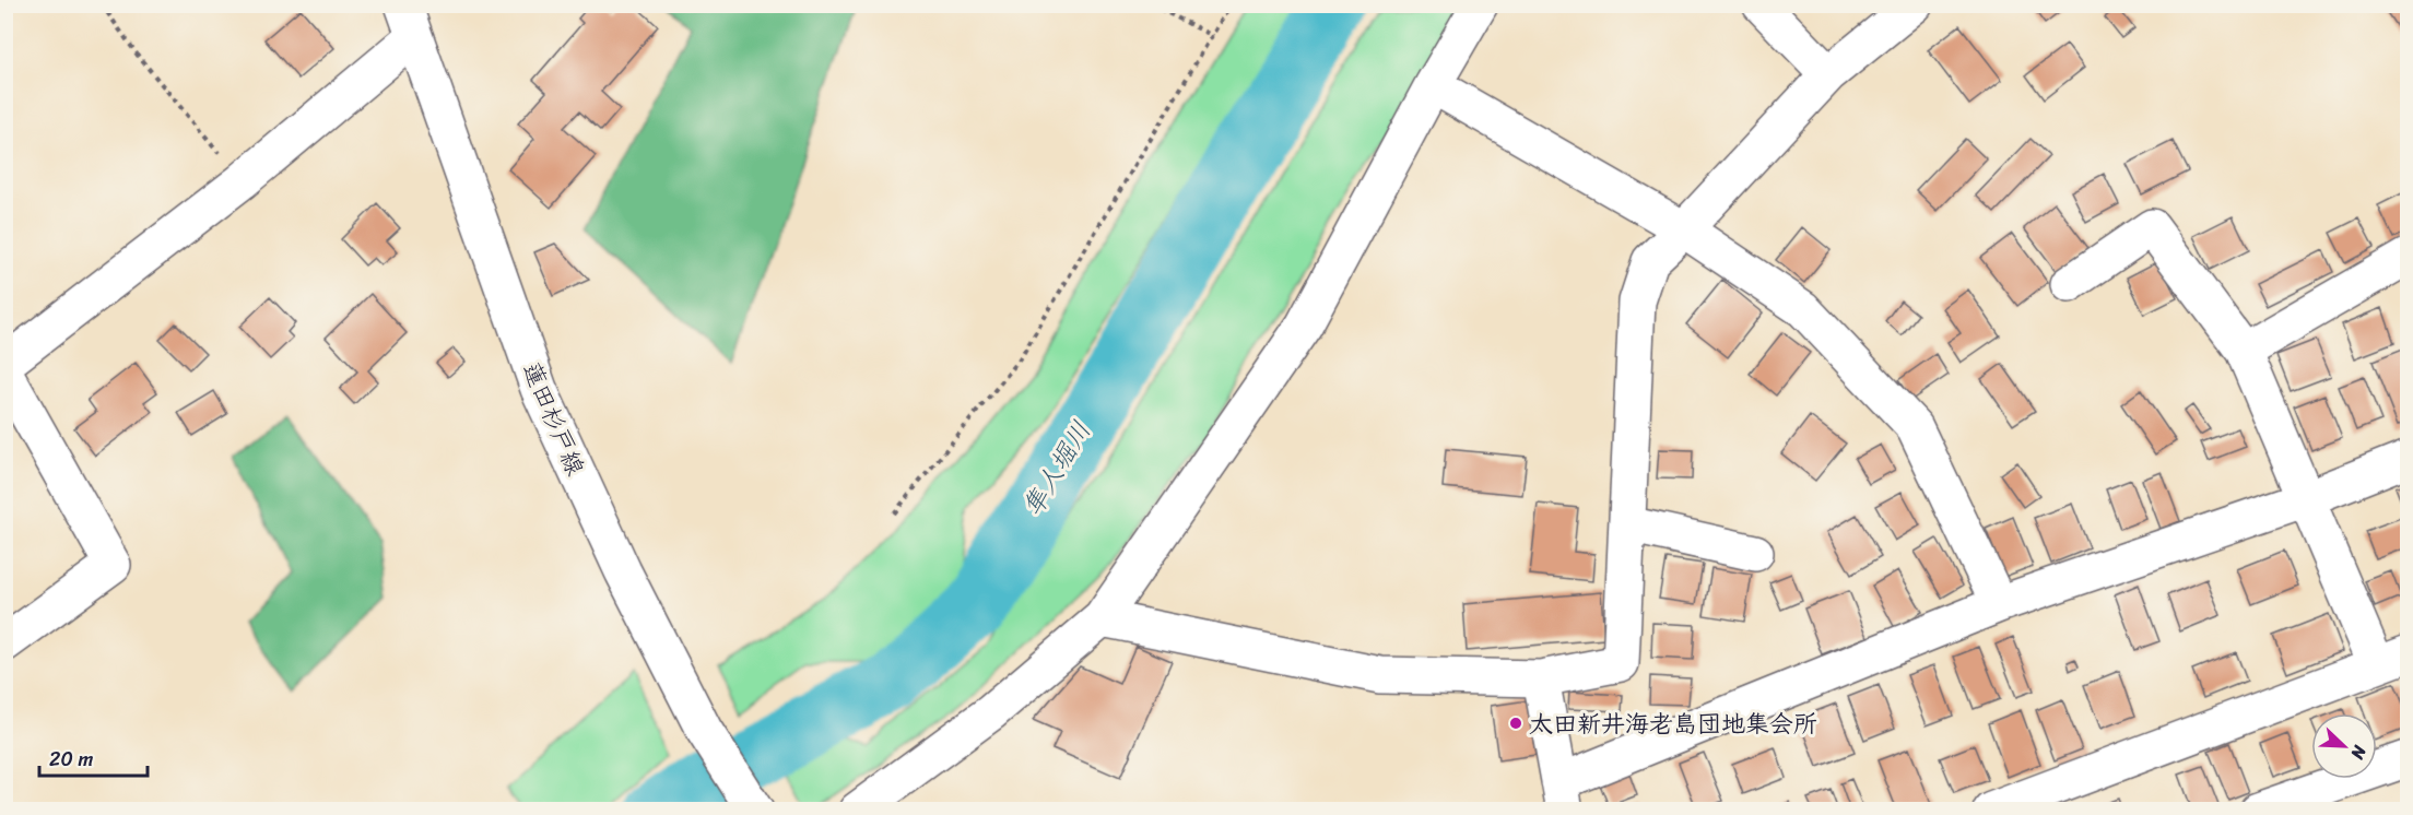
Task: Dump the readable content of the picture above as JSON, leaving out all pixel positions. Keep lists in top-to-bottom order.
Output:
{
  "streets": {
    "street": ["蓮田杉戸線"]
  },
  "water": ["隼人堀川"],
  "places": ["太田新井海老島団地集会所"],
  "scale_bar": "20 m",
  "north": "bottom right"
}
